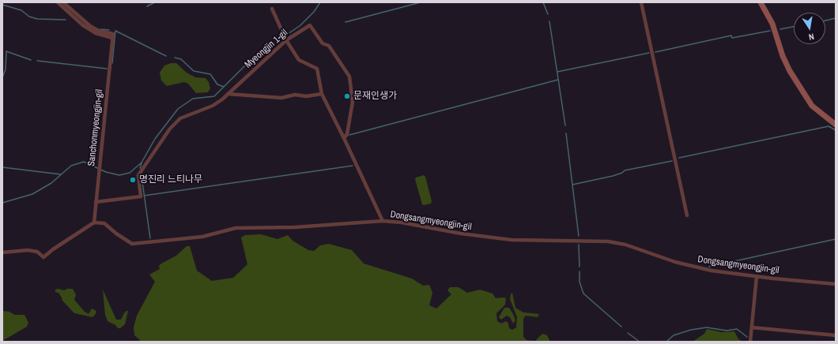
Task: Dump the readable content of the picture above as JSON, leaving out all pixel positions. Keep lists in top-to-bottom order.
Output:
{
  "streets": {
    "street": ["Myeongjin 1-gil", "Sanchonmyeongjin-gil", "Dongsangmyeongjin-gil"]
  },
  "crossings": [
    ["Myeongjin 1-gil", "Sanchonmyeongjin-gil"],
    ["Sanchonmyeongjin-gil", "Dongsangmyeongjin-gil"]
  ],
  "places": ["문재인생가", "명진리 느티나무"],
  "north": "bottom"
}
